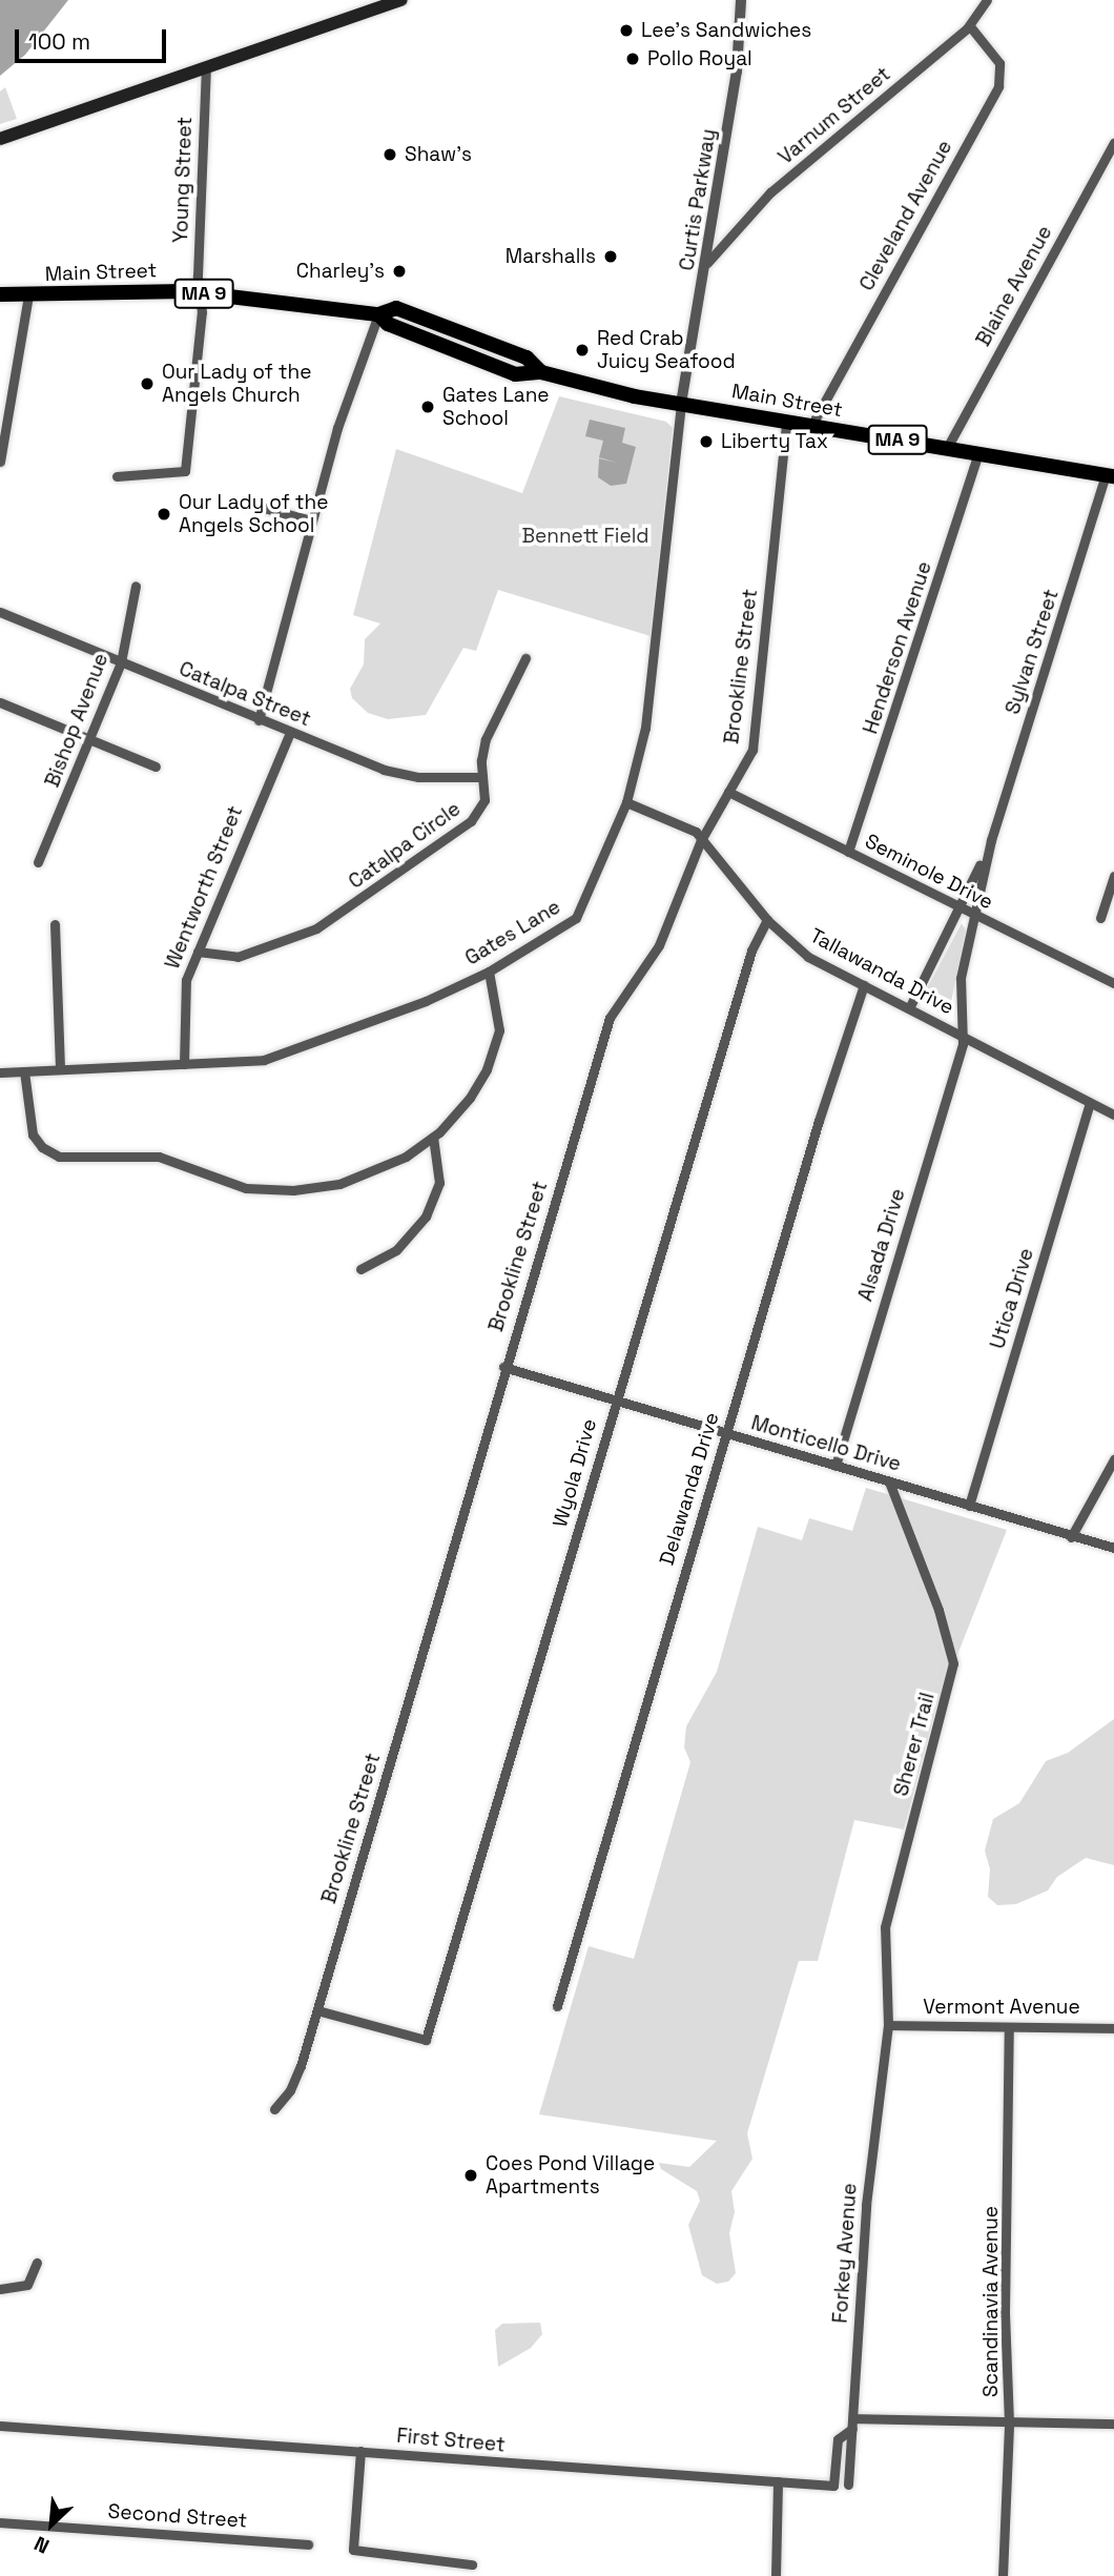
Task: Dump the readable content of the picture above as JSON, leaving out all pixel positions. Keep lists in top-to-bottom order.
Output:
{
  "streets": {
    "highway": ["Main Street", "MA 9"],
    "street": [
      "Varnum Street",
      "Young Street",
      "Curtis Parkway",
      "Cleveland Avenue",
      "Blaine Avenue",
      "Henderson Avenue",
      "Sylvan Street",
      "Brookline Street",
      "Catalpa Street",
      "Bishop Avenue",
      "Catalpa Circle",
      "Seminole Drive",
      "Wentworth Street",
      "Gates Lane",
      "Tallawanda Drive",
      "Alsada Drive",
      "Utica Drive",
      "Monticello Drive",
      "Wyola Drive",
      "Delawanda Drive",
      "Sherer Trail",
      "Vermont Avenue",
      "Forkey Avenue",
      "Scandinavia Avenue",
      "First Street",
      "Second Street"
    ]
  },
  "crossings": [
    ["Varnum Street", "Curtis Parkway"],
    ["Varnum Street", "Cleveland Avenue"],
    ["Young Street", "Main Street"],
    ["Curtis Parkway", "Main Street"],
    ["Curtis Parkway", "Gates Lane"],
    ["Cleveland Avenue", "Main Street"],
    ["Main Street", "Blaine Avenue"],
    ["Main Street", "Henderson Avenue"],
    ["Main Street", "Sylvan Street"],
    ["Main Street", "Brookline Street"],
    ["Main Street", "Gates Lane"],
    ["Henderson Avenue", "Seminole Drive"],
    ["Sylvan Street", "Seminole Drive"],
    ["Sylvan Street", "Tallawanda Drive"],
    ["Sylvan Street", "Alsada Drive"],
    ["Brookline Street", "Seminole Drive"],
    ["Brookline Street", "Tallawanda Drive"],
    ["Brookline Street", "Monticello Drive"],
    ["Brookline Street", "Wyola Drive"],
    ["Catalpa Street", "Bishop Avenue"],
    ["Catalpa Street", "Catalpa Circle"],
    ["Catalpa Street", "Wentworth Street"],
    ["Catalpa Circle", "Wentworth Street"],
    ["Wentworth Street", "Gates Lane"],
    ["Gates Lane", "Tallawanda Drive"],
    ["Tallawanda Drive", "Alsada Drive"],
    ["Tallawanda Drive", "Utica Drive"],
    ["Tallawanda Drive", "Wyola Drive"],
    ["Tallawanda Drive", "Delawanda Drive"],
    ["Alsada Drive", "Monticello Drive"],
    ["Utica Drive", "Monticello Drive"],
    ["Monticello Drive", "Wyola Drive"],
    ["Monticello Drive", "Delawanda Drive"],
    ["Monticello Drive", "Sherer Trail"],
    ["Sherer Trail", "Vermont Avenue"],
    ["Sherer Trail", "Forkey Avenue"],
    ["Vermont Avenue", "Forkey Avenue"],
    ["Vermont Avenue", "Scandinavia Avenue"],
    ["Forkey Avenue", "First Street"]
  ],
  "parks": ["Bennett Field"],
  "places": [
    "Lee's Sandwiches",
    "Pollo Royal",
    "Shaw's",
    "Marshalls",
    "Charley's",
    "Red Crab Juicy Seafood",
    "Our Lady of the Angels Church",
    "Gates Lane School",
    "Liberty Tax",
    "Our Lady of the Angels School",
    "Coes Pond Village Apartments"
  ],
  "scale_bar": "100 m",
  "north": "bottom left"
}
